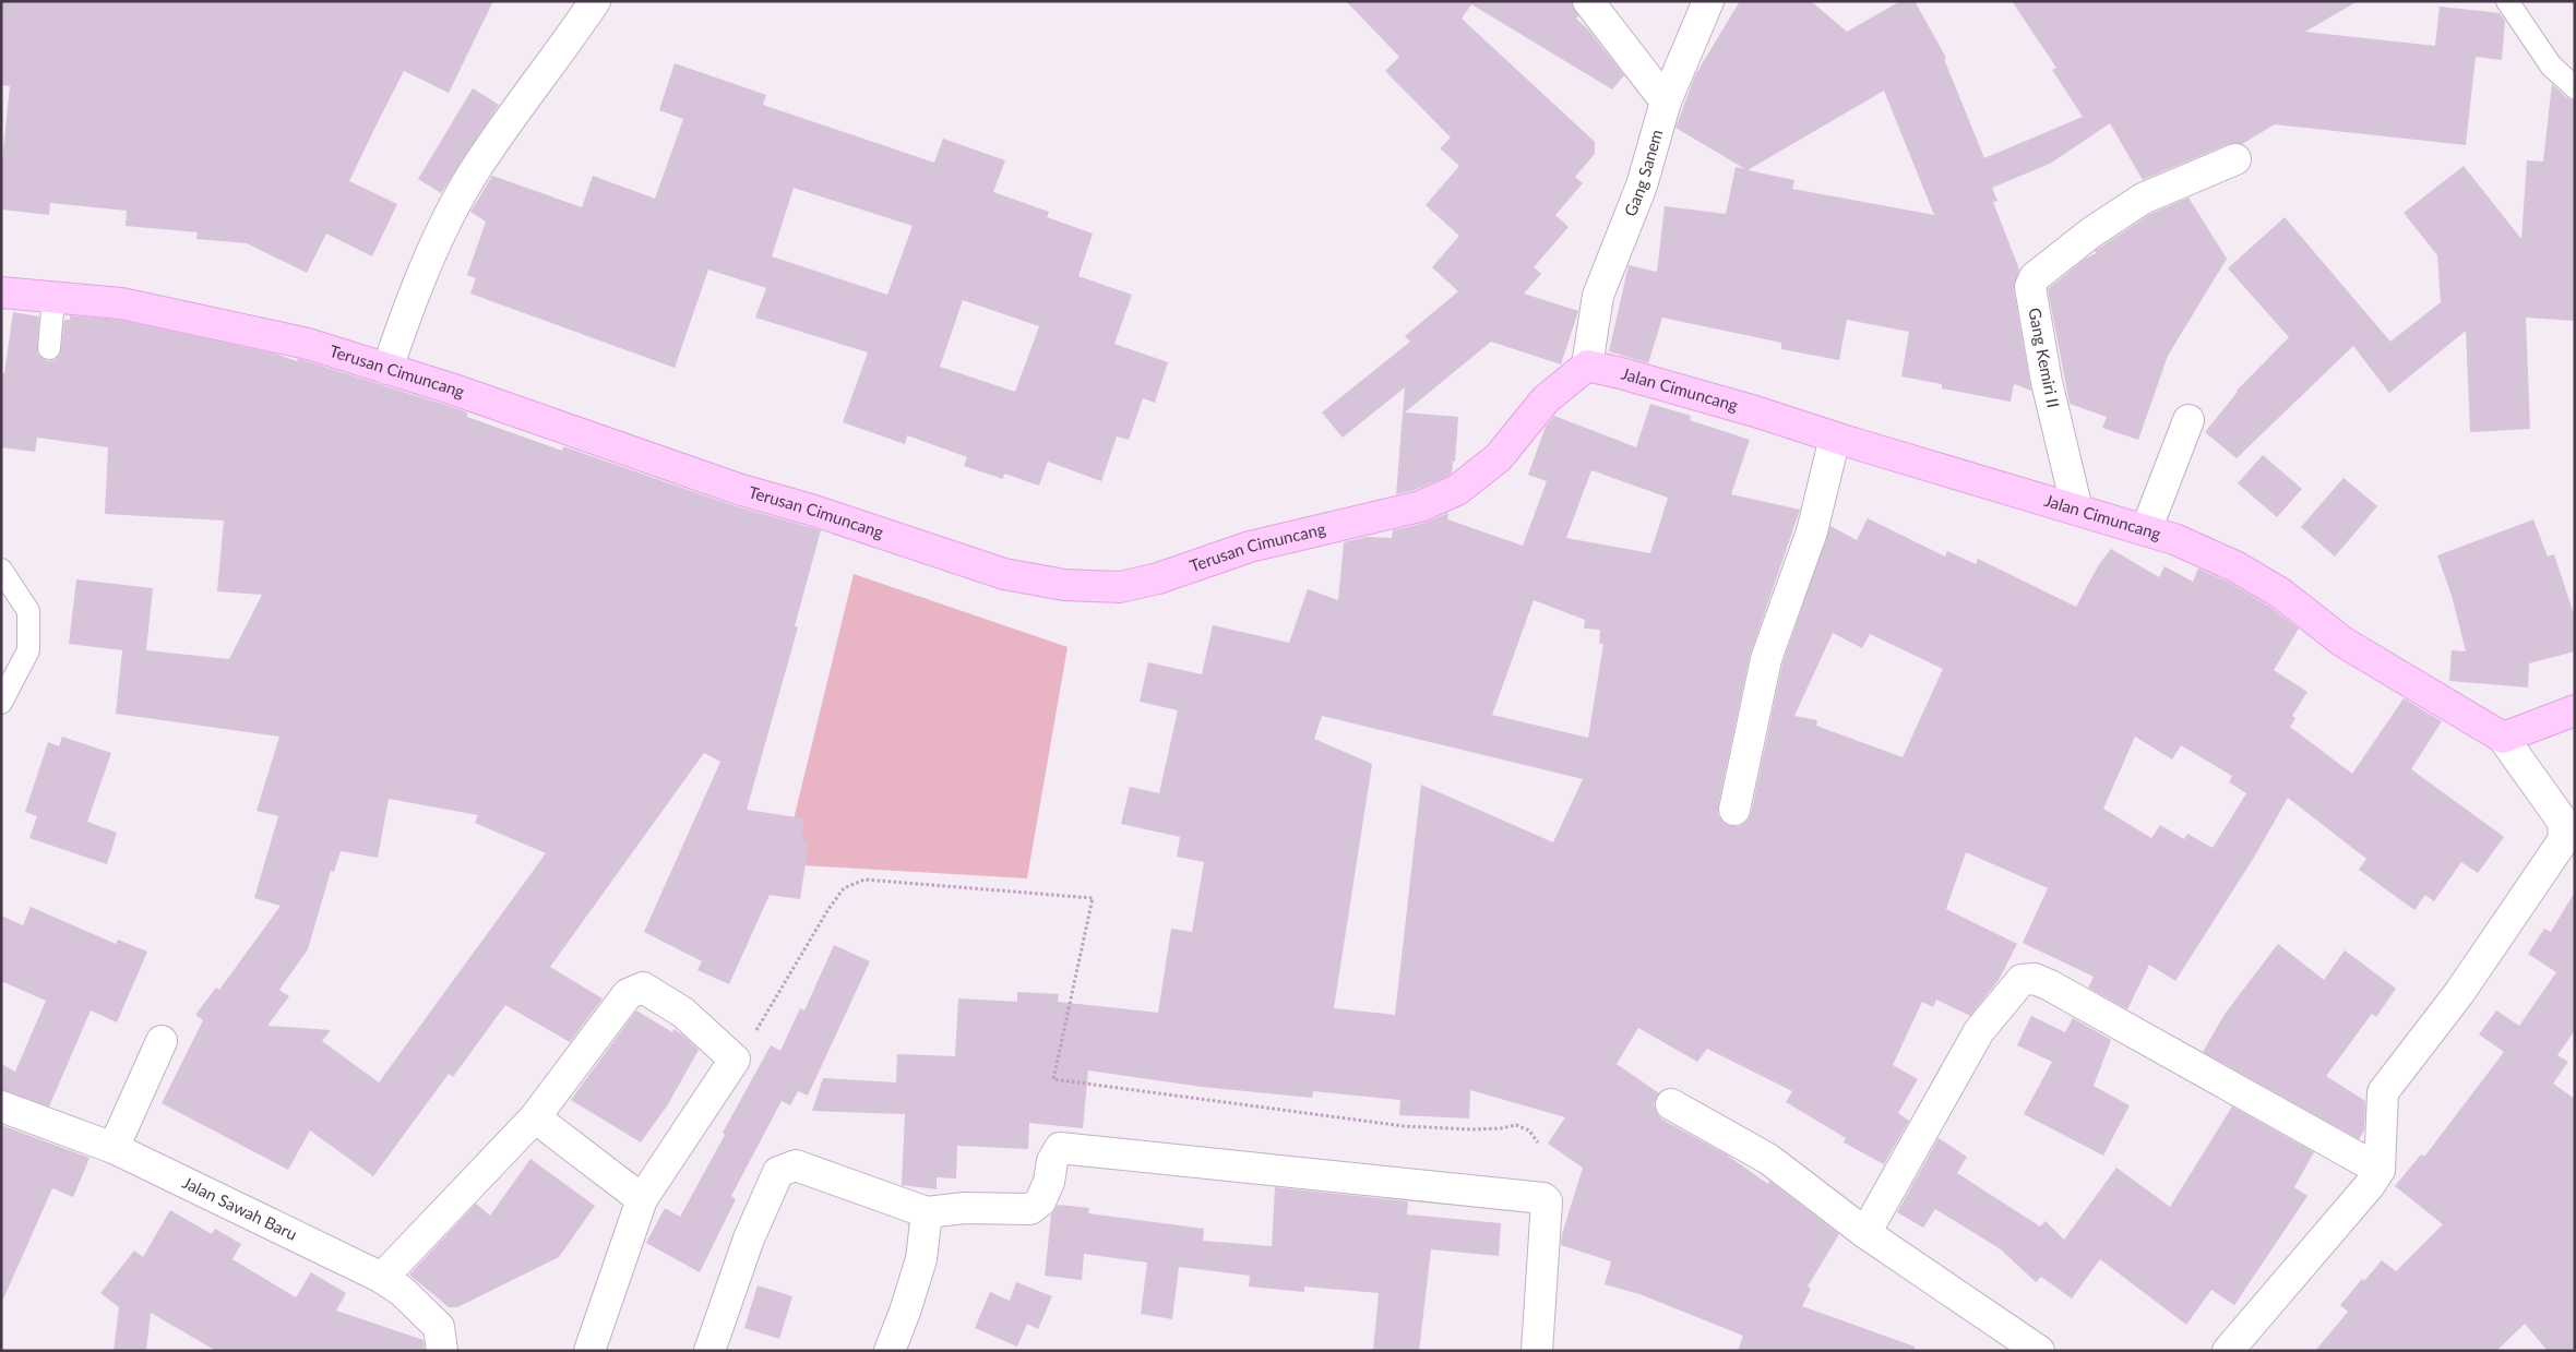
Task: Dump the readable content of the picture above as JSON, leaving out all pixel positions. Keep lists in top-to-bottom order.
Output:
{
  "streets": {
    "street": [
      "Gang Sanem",
      "Gang Kemiri II",
      "Terusan Cimuncang",
      "Jalan Cimuncang",
      "Jalan Sawah Baru"
    ]
  },
  "crossings": [
    ["Gang Sanem", "Terusan Cimuncang"],
    ["Gang Sanem", "Jalan Cimuncang"],
    ["Gang Kemiri II", "Jalan Cimuncang"],
    ["Terusan Cimuncang", "Jalan Cimuncang"]
  ]
}
